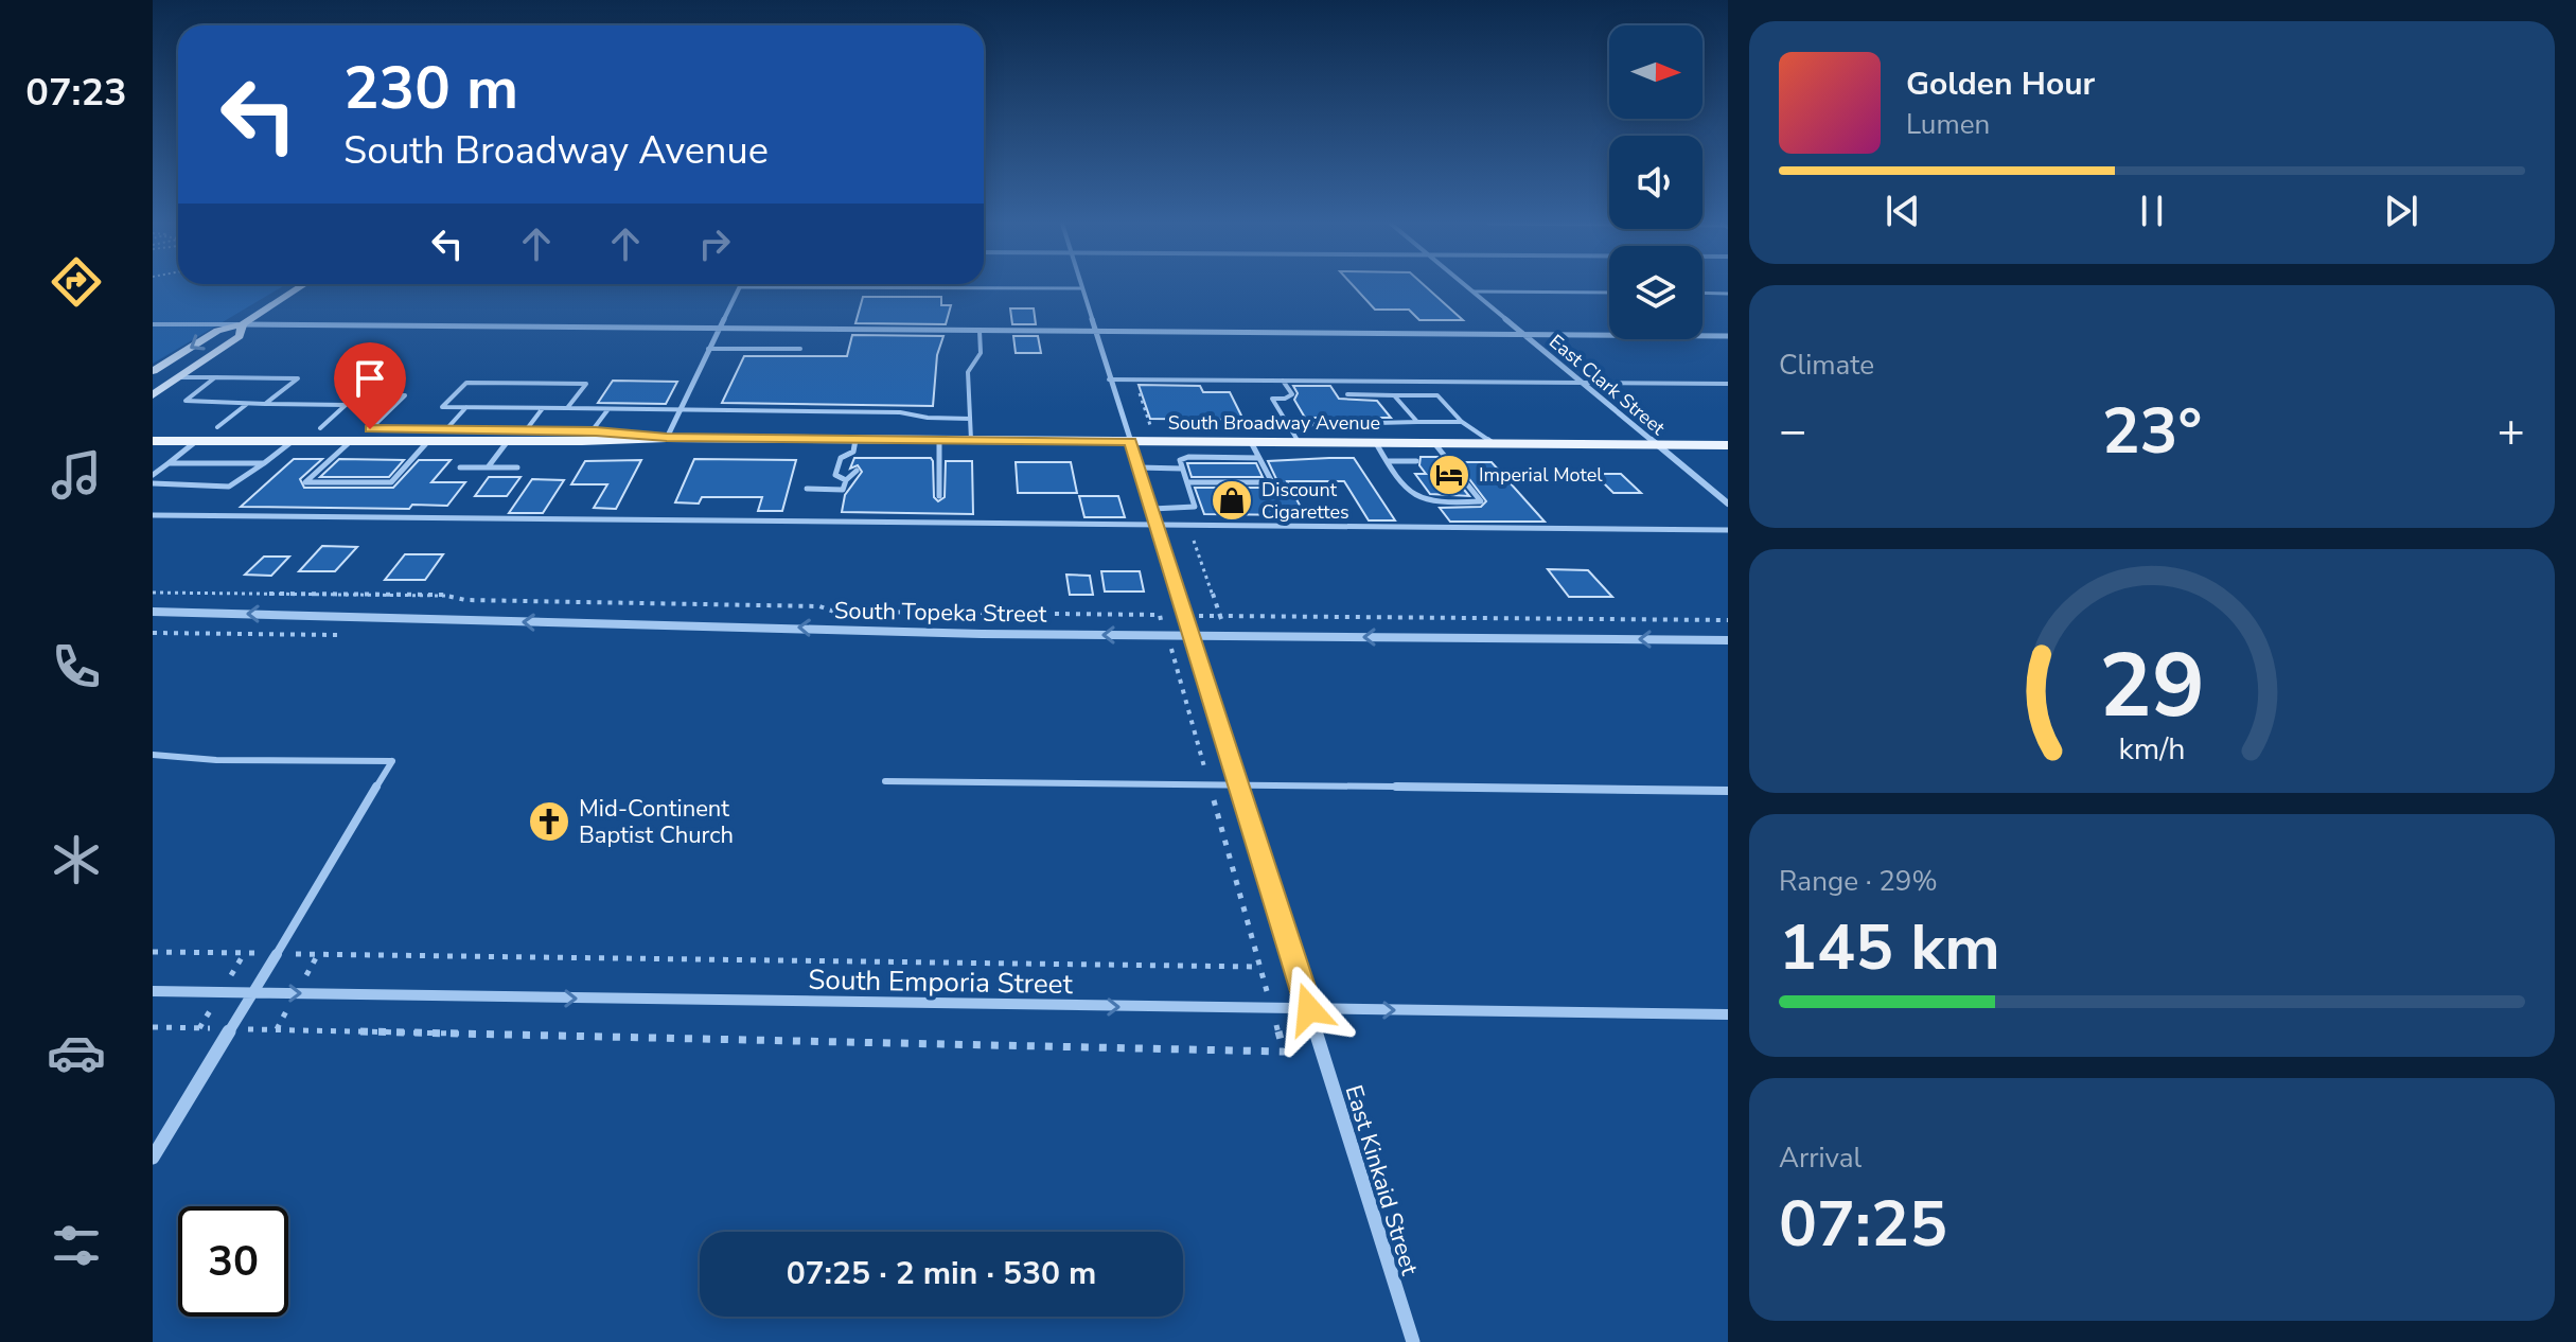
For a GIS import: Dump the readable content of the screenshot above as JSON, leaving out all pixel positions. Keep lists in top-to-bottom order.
{
  "streets": {
    "main road": ["South Broadway Avenue"],
    "street": [
      "East Clark Street",
      "South Topeka Street",
      "South Emporia Street",
      "East Kinkaid Street"
    ]
  },
  "crossings": [
    ["East Clark Street", "South Broadway Avenue"],
    ["South Broadway Avenue", "East Kinkaid Street"],
    ["South Topeka Street", "East Kinkaid Street"],
    ["South Emporia Street", "East Kinkaid Street"]
  ],
  "one_way": ["South Topeka Street", "South Emporia Street"],
  "places": {
    "hotel": ["Imperial Motel"],
    "shop": ["Discount Cigarettes"],
    "church": ["Mid-Continent Baptist Church"]
  },
  "north": "right",
  "page": {
    "tabs": "07:23",
    "turn": ["230 m", "South Broadway Avenue"],
    "song": ["Golden Hour", "Lumen"],
    "tile": [
      "Climate",
      ["Range · 29%", "145 km"],
      ["Arrival", "07:25"]
    ],
    "heat": ["−", "23°", "+"],
    "limit": "30",
    "trip": "07:25 · 2 min · 530 m",
    "gauge": ["29", "km/h"]
  }
}
